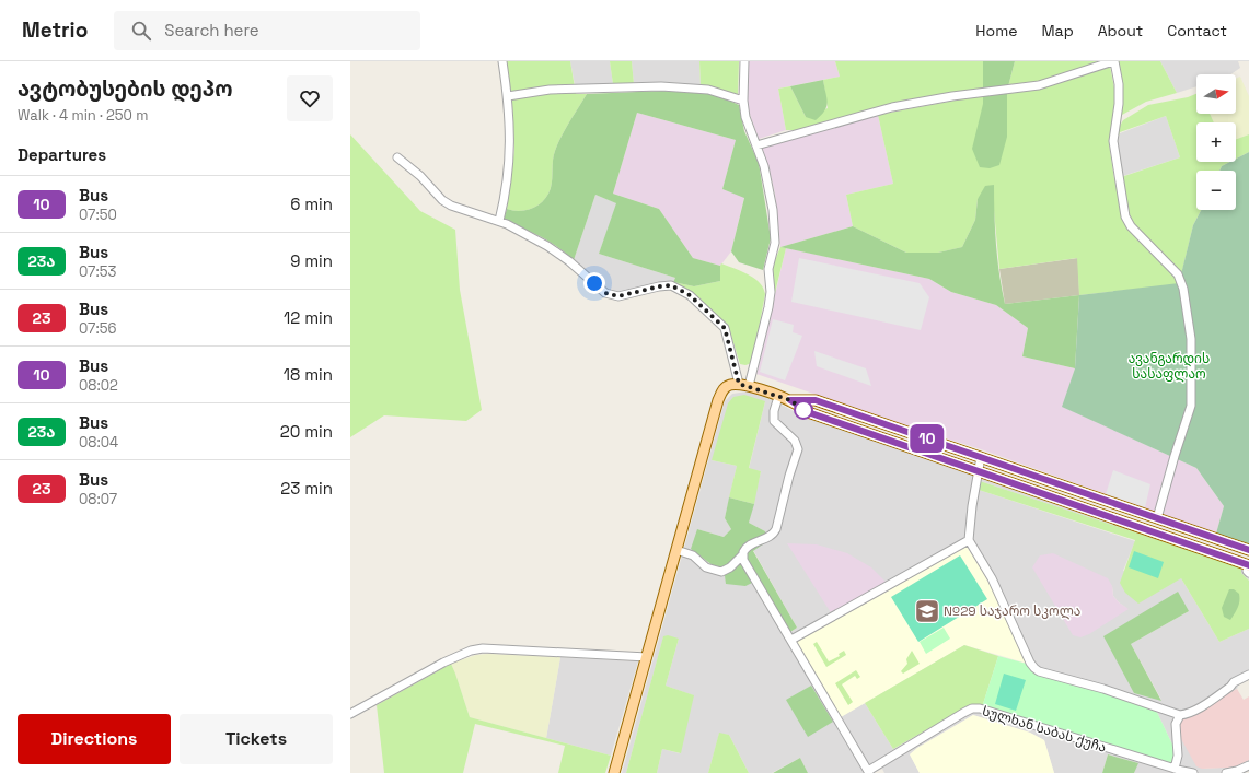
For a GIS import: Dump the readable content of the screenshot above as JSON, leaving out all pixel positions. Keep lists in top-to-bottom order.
{
  "streets": {
    "street": ["სულხან საბას ქუჩა"]
  },
  "parks": ["ავანგარდის სასაფლაო"],
  "places": {
    "school or university": ["№29 საჯარო სკოლა"]
  },
  "lines": ["bus line 10"],
  "north": "right",
  "page": {
    "header": "Metrio",
    "search": "Search here",
    "nav": [
      "Home",
      "Map",
      "About",
      "Contact"
    ],
    "heading": [
      ["ავტობუსების დეპო", "Walk · 4 min · 250 m"],
      "Departures"
    ],
    "on_map": "10",
    "map_buttons": ["+", "−"],
    "list": [
      {
        "mark": "10",
        "name": "Bus",
        "note": "07:50",
        "value": "6 min"
      },
      {
        "mark": "23ა",
        "name": "Bus",
        "note": "07:53",
        "value": "9 min"
      },
      {
        "mark": "23",
        "name": "Bus",
        "note": "07:56",
        "value": "12 min"
      },
      {
        "mark": "10",
        "name": "Bus",
        "note": "08:02",
        "value": "18 min"
      },
      {
        "mark": "23ა",
        "name": "Bus",
        "note": "08:04",
        "value": "20 min"
      },
      {
        "mark": "23",
        "name": "Bus",
        "note": "08:07",
        "value": "23 min"
      }
    ],
    "buttons": ["Directions", "Tickets"]
  }
}
